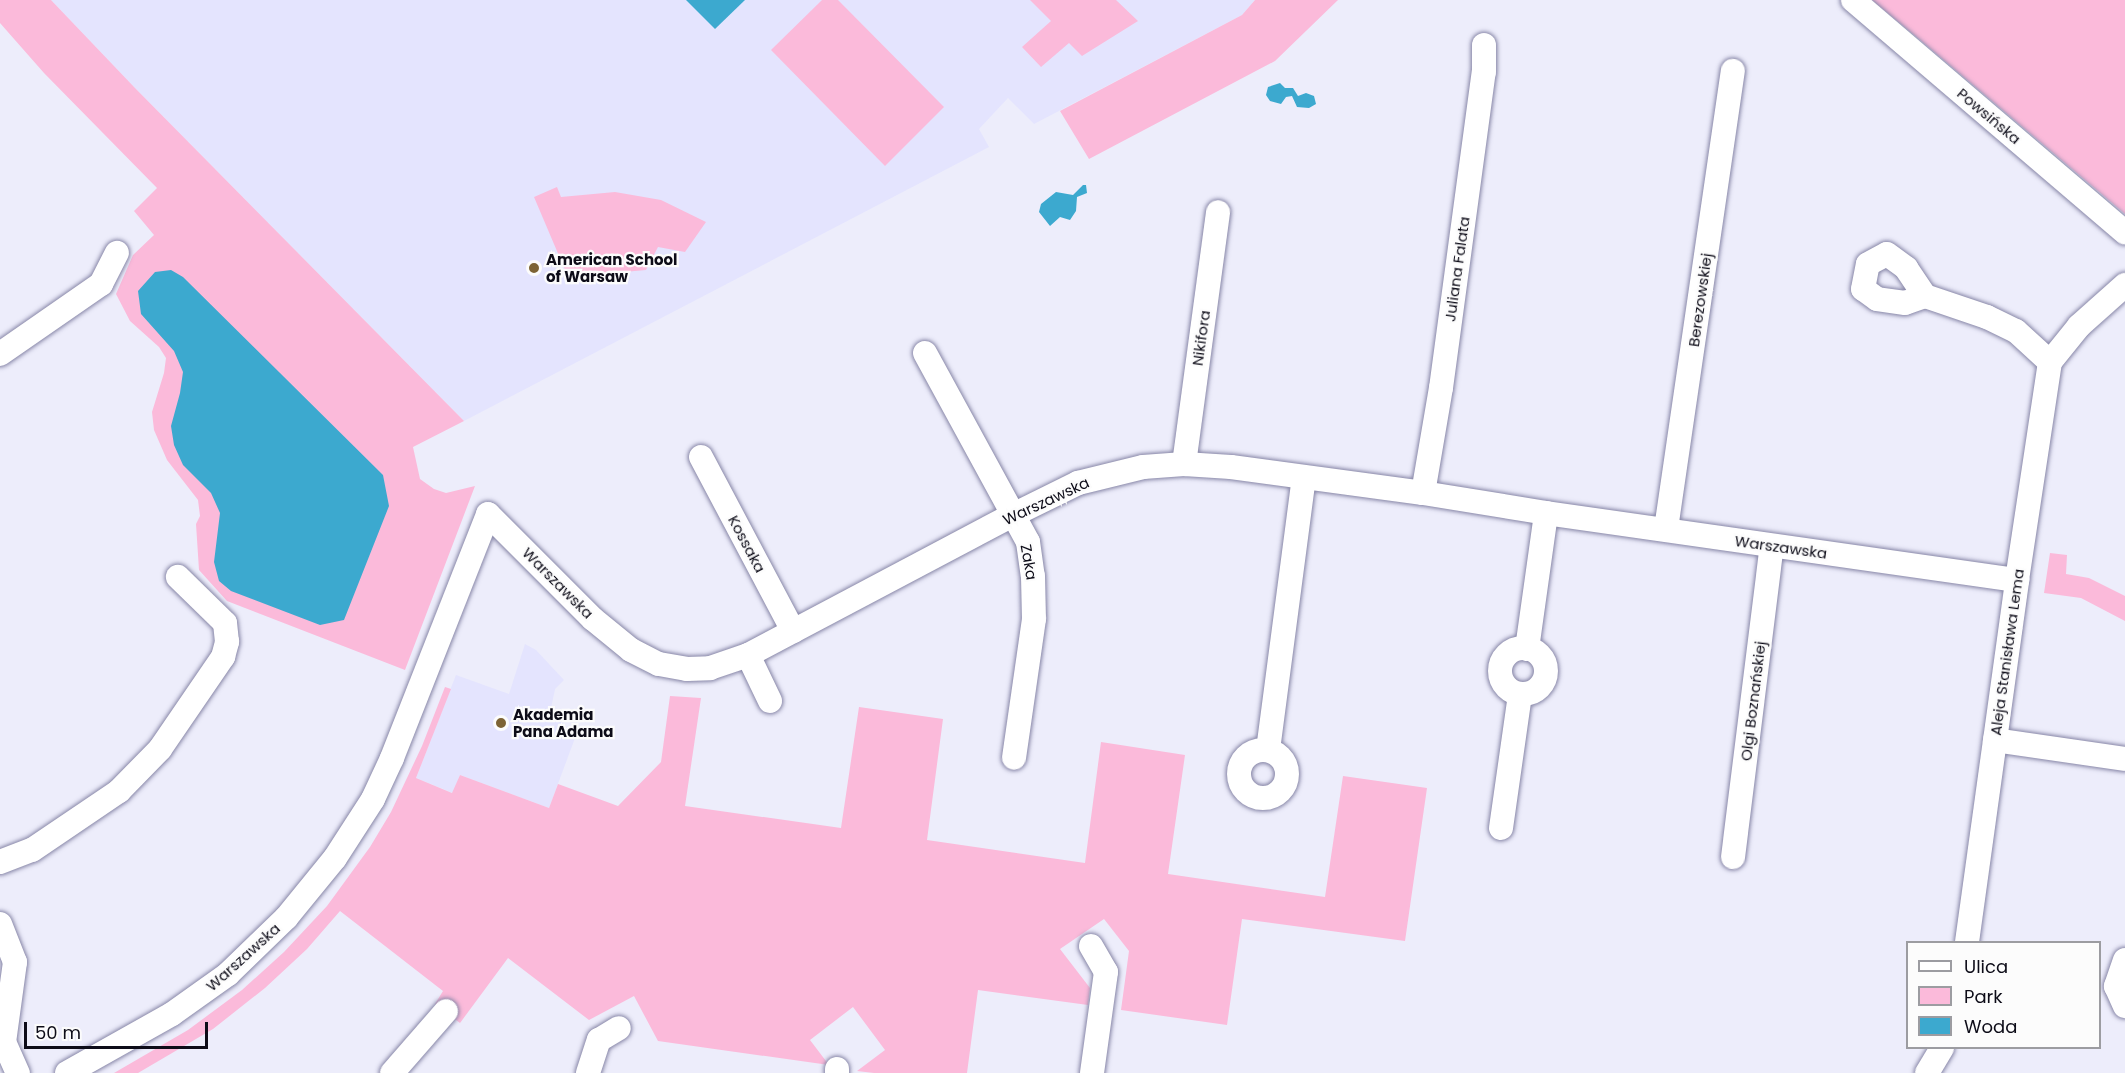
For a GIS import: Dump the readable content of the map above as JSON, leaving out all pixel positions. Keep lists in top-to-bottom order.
{
  "streets": {
    "street": [
      "Powsińska",
      "Juliana Falata",
      "Berezowskiej",
      "Nikifora",
      "Warszawska",
      "Kossaka",
      "Zaka",
      "Aleja Stanisława Lema",
      "Olgi Boznańskiej"
    ]
  },
  "crossings": [
    ["Juliana Falata", "Warszawska"],
    ["Berezowskiej", "Warszawska"],
    ["Nikifora", "Warszawska"],
    ["Warszawska", "Kossaka"],
    ["Warszawska", "Zaka"],
    ["Warszawska", "Aleja Stanisława Lema"],
    ["Warszawska", "Olgi Boznańskiej"]
  ],
  "places": ["American School of Warsaw", "Akademia Pana Adama"],
  "legend": ["Ulica", "Park", "Woda"],
  "scale_bar": "50 m"
}
